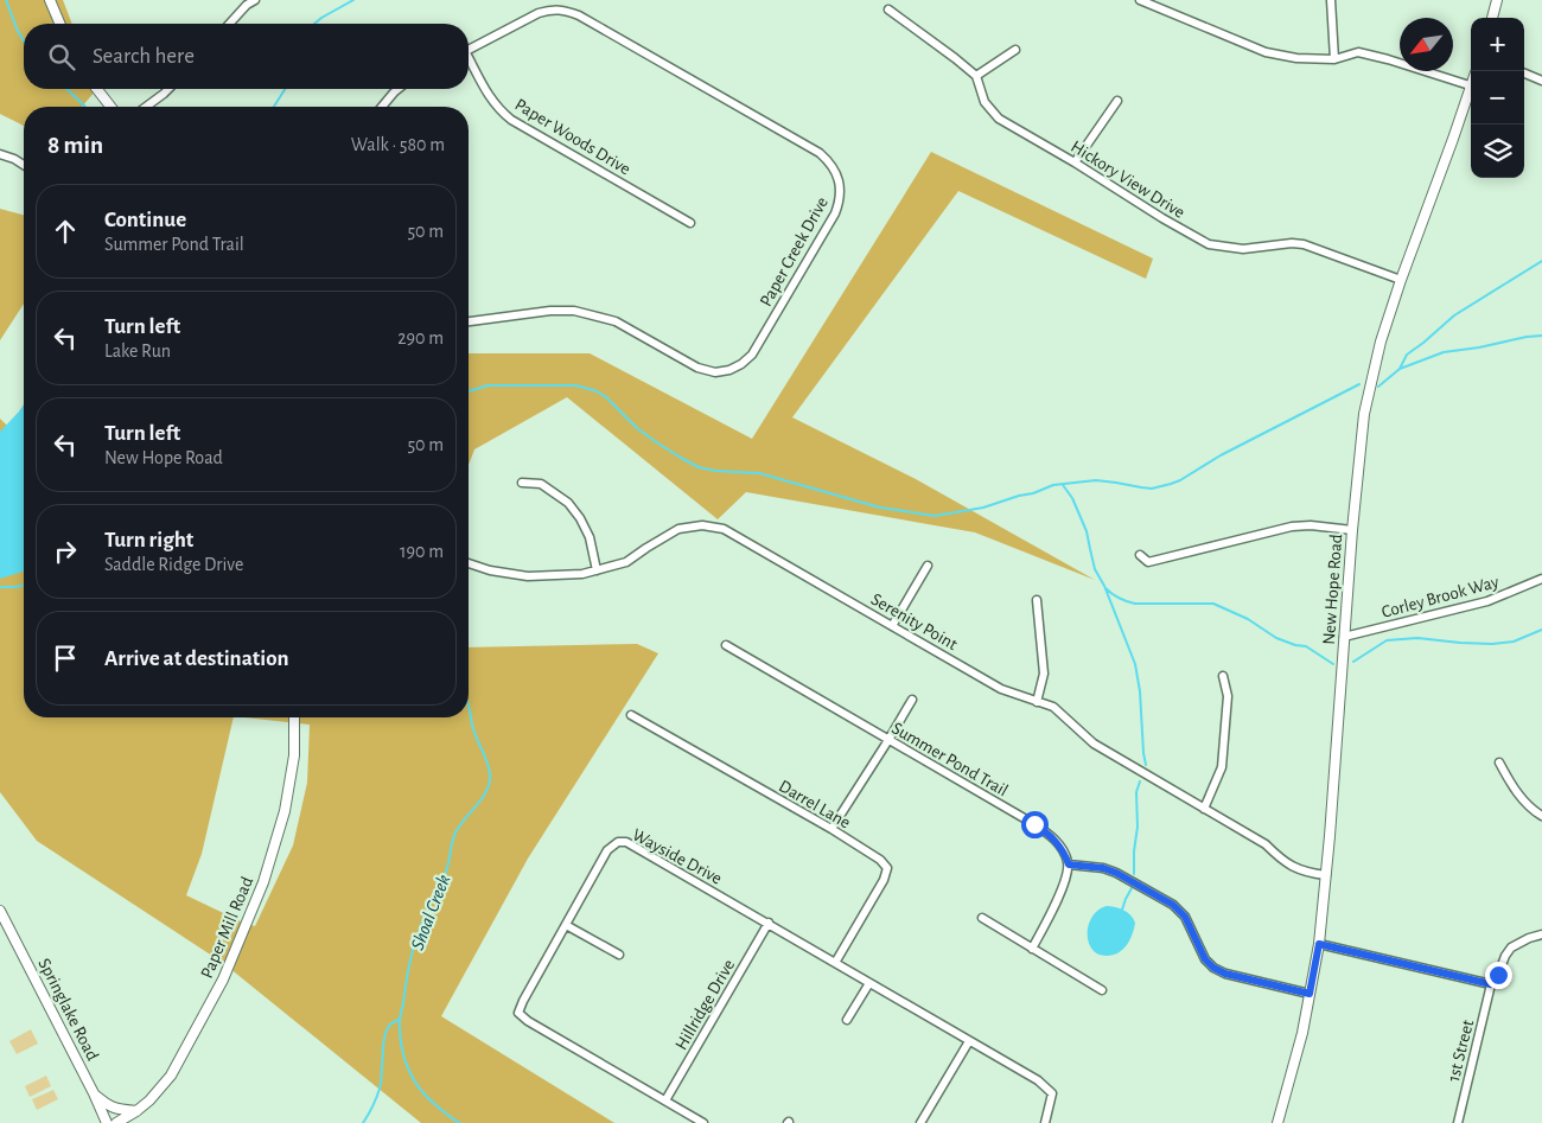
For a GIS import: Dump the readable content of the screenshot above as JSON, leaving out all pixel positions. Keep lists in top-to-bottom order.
{
  "streets": {
    "street": [
      "Paper Woods Drive",
      "Hickory View Drive",
      "Paper Creek Drive",
      "New Hope Road",
      "Corley Brook Way",
      "Serenity Point",
      "Summer Pond Trail",
      "Darrel Lane",
      "Wayside Drive",
      "Paper Mill Road",
      "Hillridge Drive",
      "Springlake Road",
      "1st Street"
    ]
  },
  "crossings": [
    ["Hickory View Drive", "New Hope Road"],
    ["New Hope Road", "Corley Brook Way"],
    ["New Hope Road", "Serenity Point"],
    ["Darrel Lane", "Wayside Drive"],
    ["Wayside Drive", "Hillridge Drive"]
  ],
  "water": ["Shoal Creek"],
  "north": "bottom left",
  "page": {
    "map_buttons": ["+", "−"],
    "search": "Search here",
    "heading": ["8 min", "Walk · 580 m"],
    "list": [
      ["Continue", "Summer Pond Trail", "50 m"],
      ["Turn left", "Lake Run", "290 m"],
      ["Turn left", "New Hope Road", "50 m"],
      ["Turn right", "Saddle Ridge Drive", "190 m"],
      "Arrive at destination"
    ]
  }
}
